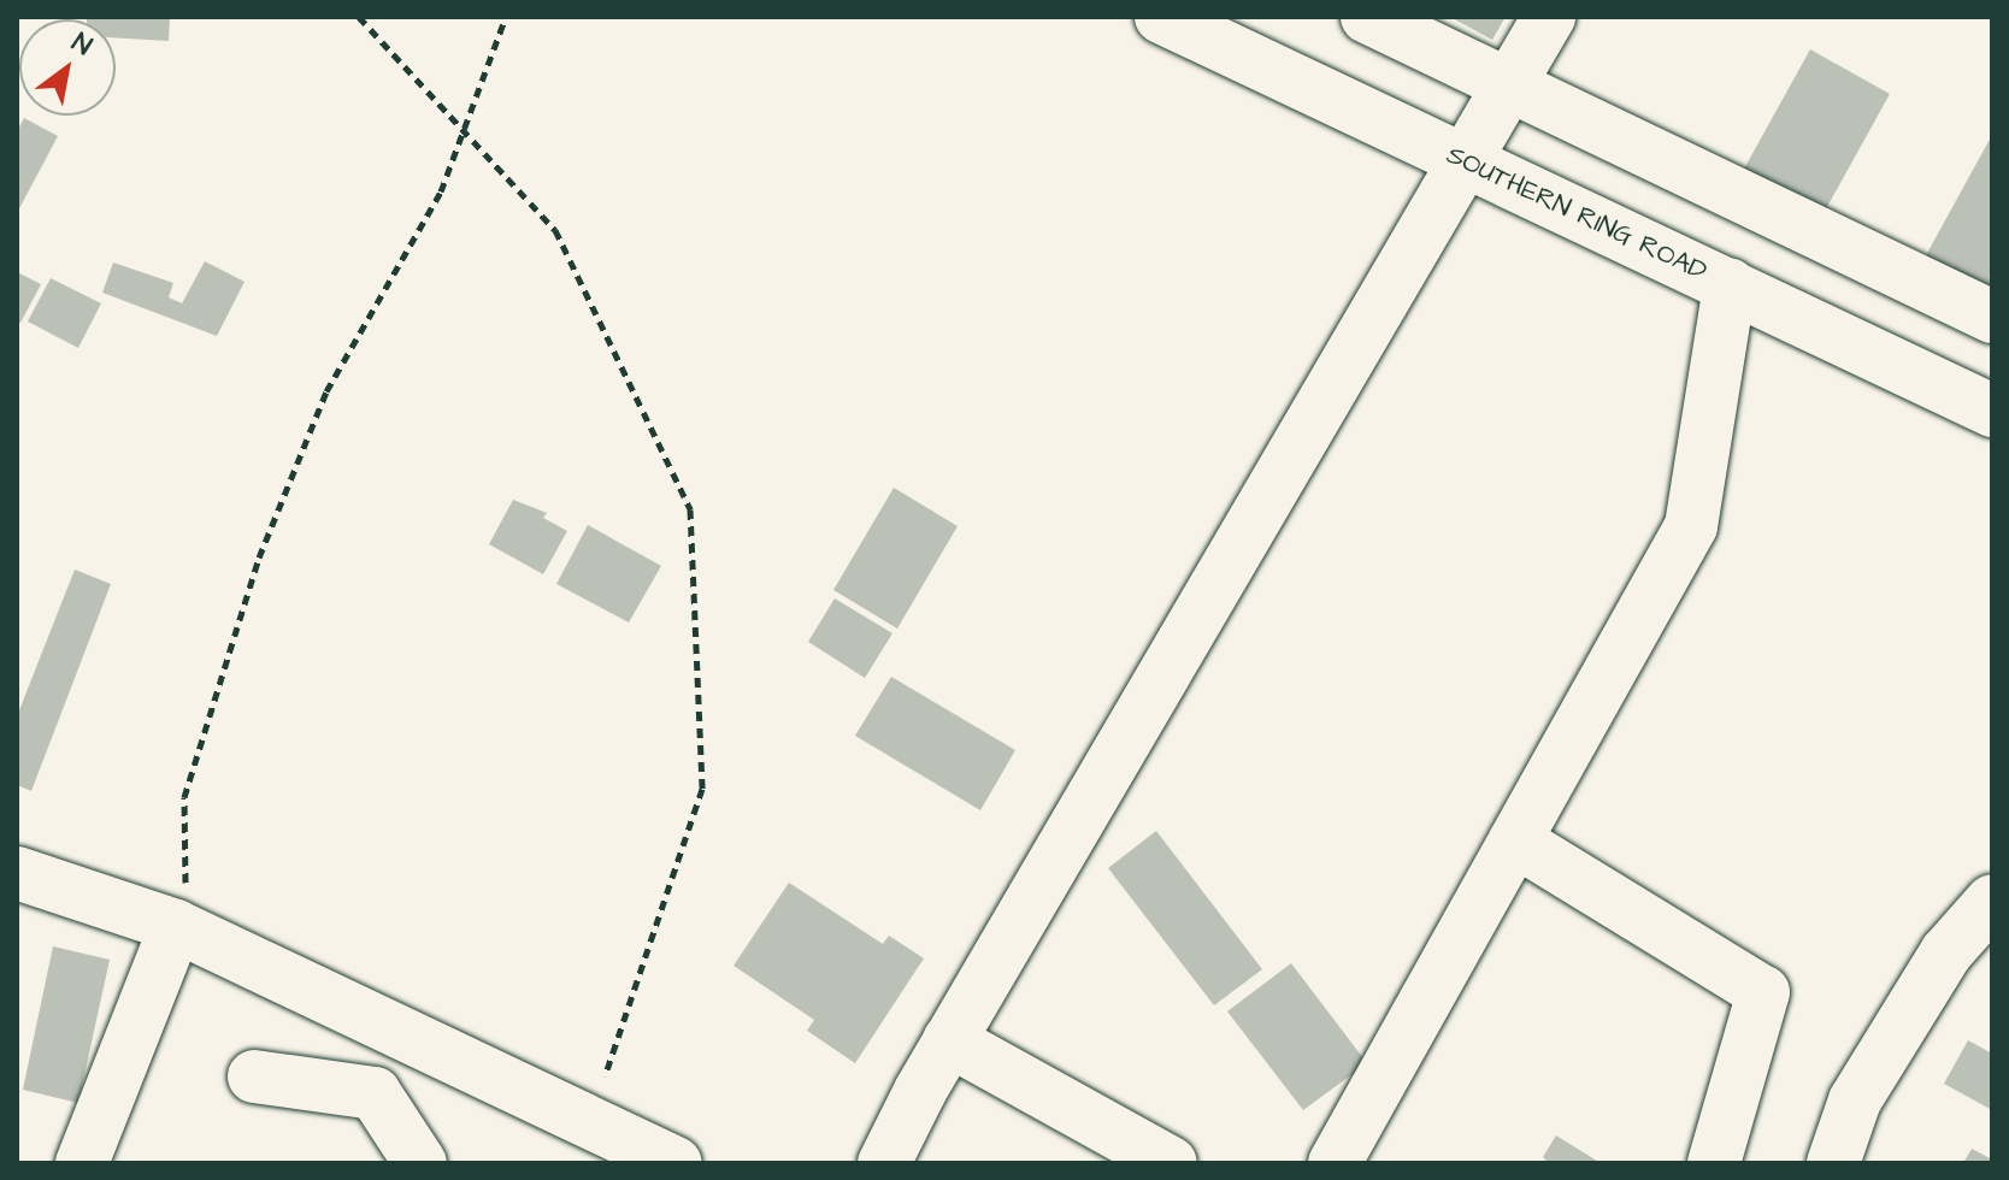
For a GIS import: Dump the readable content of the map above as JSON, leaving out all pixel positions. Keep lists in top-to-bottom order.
{
  "streets": {
    "street": ["SOUTHERN RING ROAD"]
  },
  "north": "top right"
}
